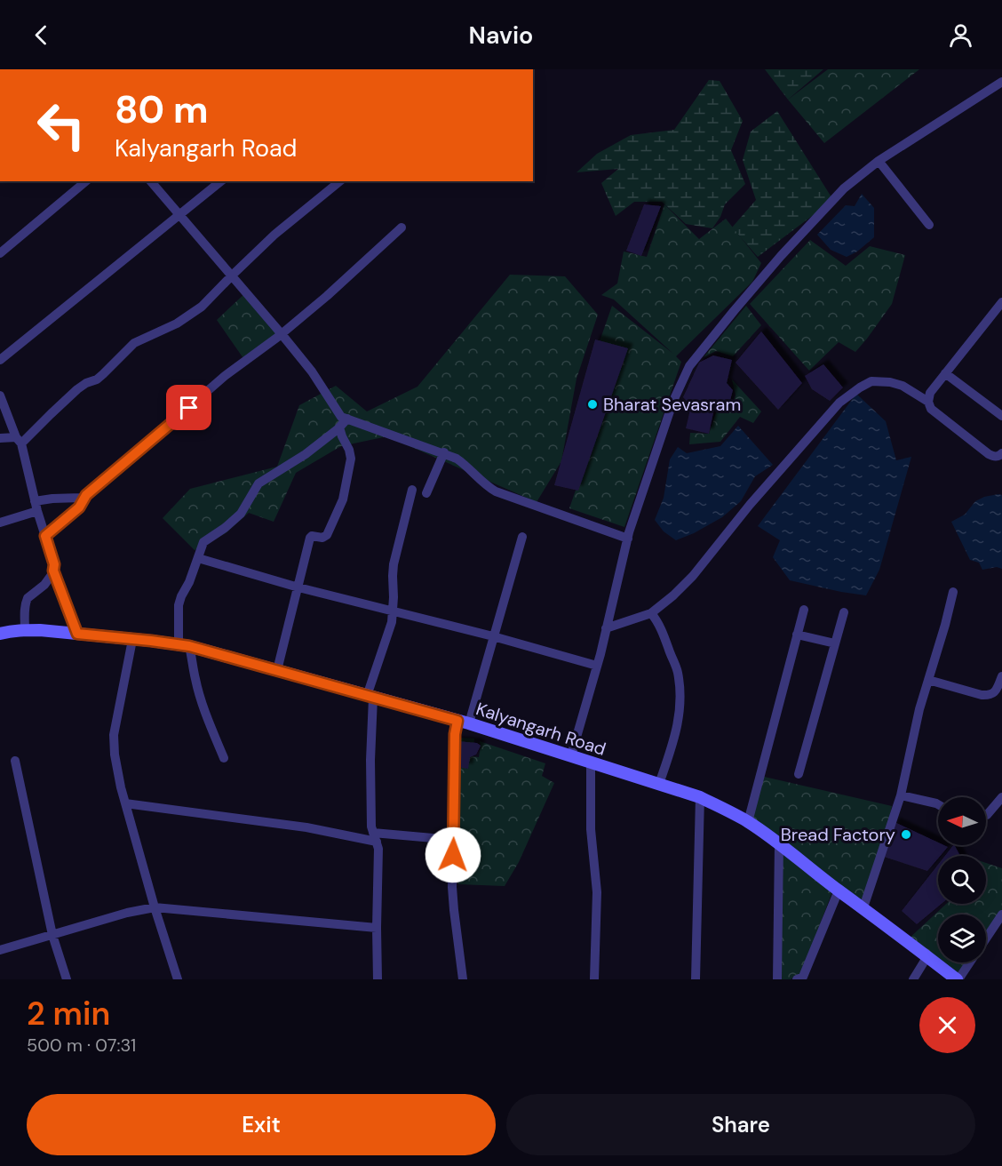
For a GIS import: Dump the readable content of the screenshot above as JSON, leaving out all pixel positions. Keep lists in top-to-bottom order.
{
  "streets": {
    "main road": ["Kalyangarh Road"]
  },
  "places": ["Bharat Sevasram", "Bread Factory"],
  "north": "left",
  "page": {
    "header": "Navio",
    "turn": ["80 m", "Kalyangarh Road"],
    "heading": ["2 min", "500 m · 07:31"],
    "buttons": ["Exit", "Share"]
  }
}
